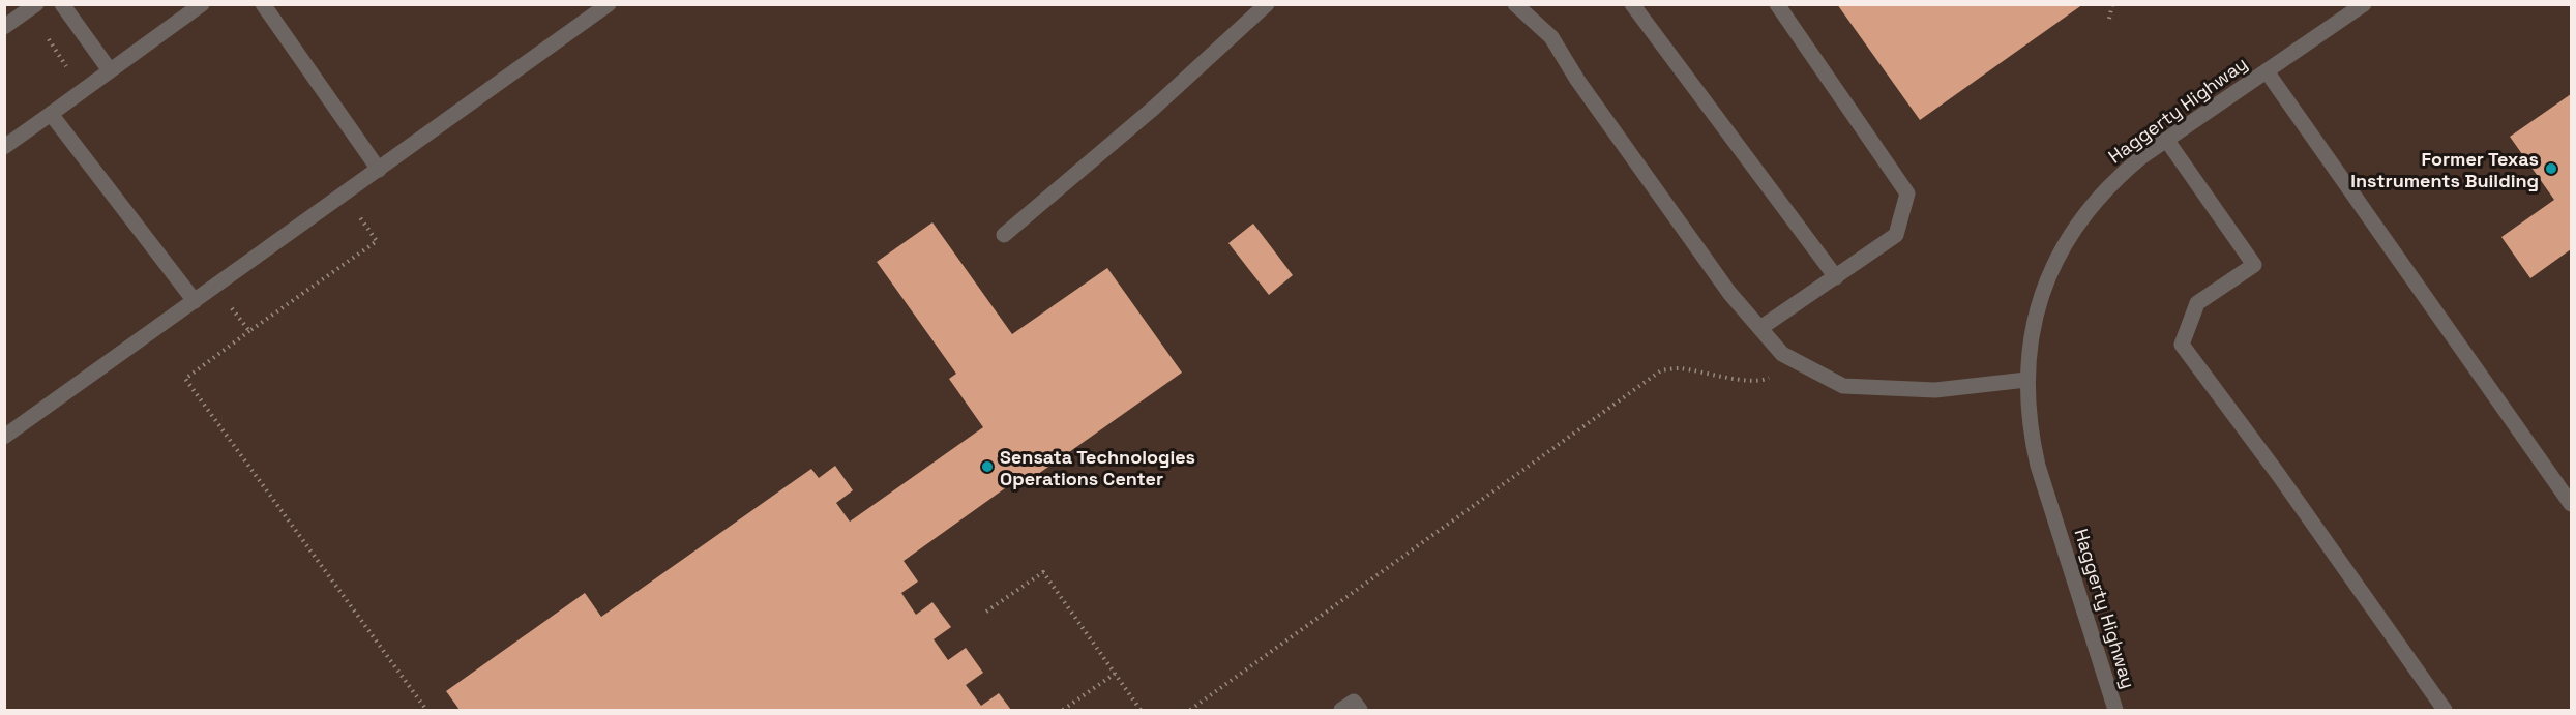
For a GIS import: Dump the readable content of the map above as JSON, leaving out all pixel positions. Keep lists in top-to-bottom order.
{
  "streets": {
    "street": ["Haggerty Highway"]
  },
  "places": ["Former Texas Instruments Building", "Sensata Technologies Operations Center"]
}
